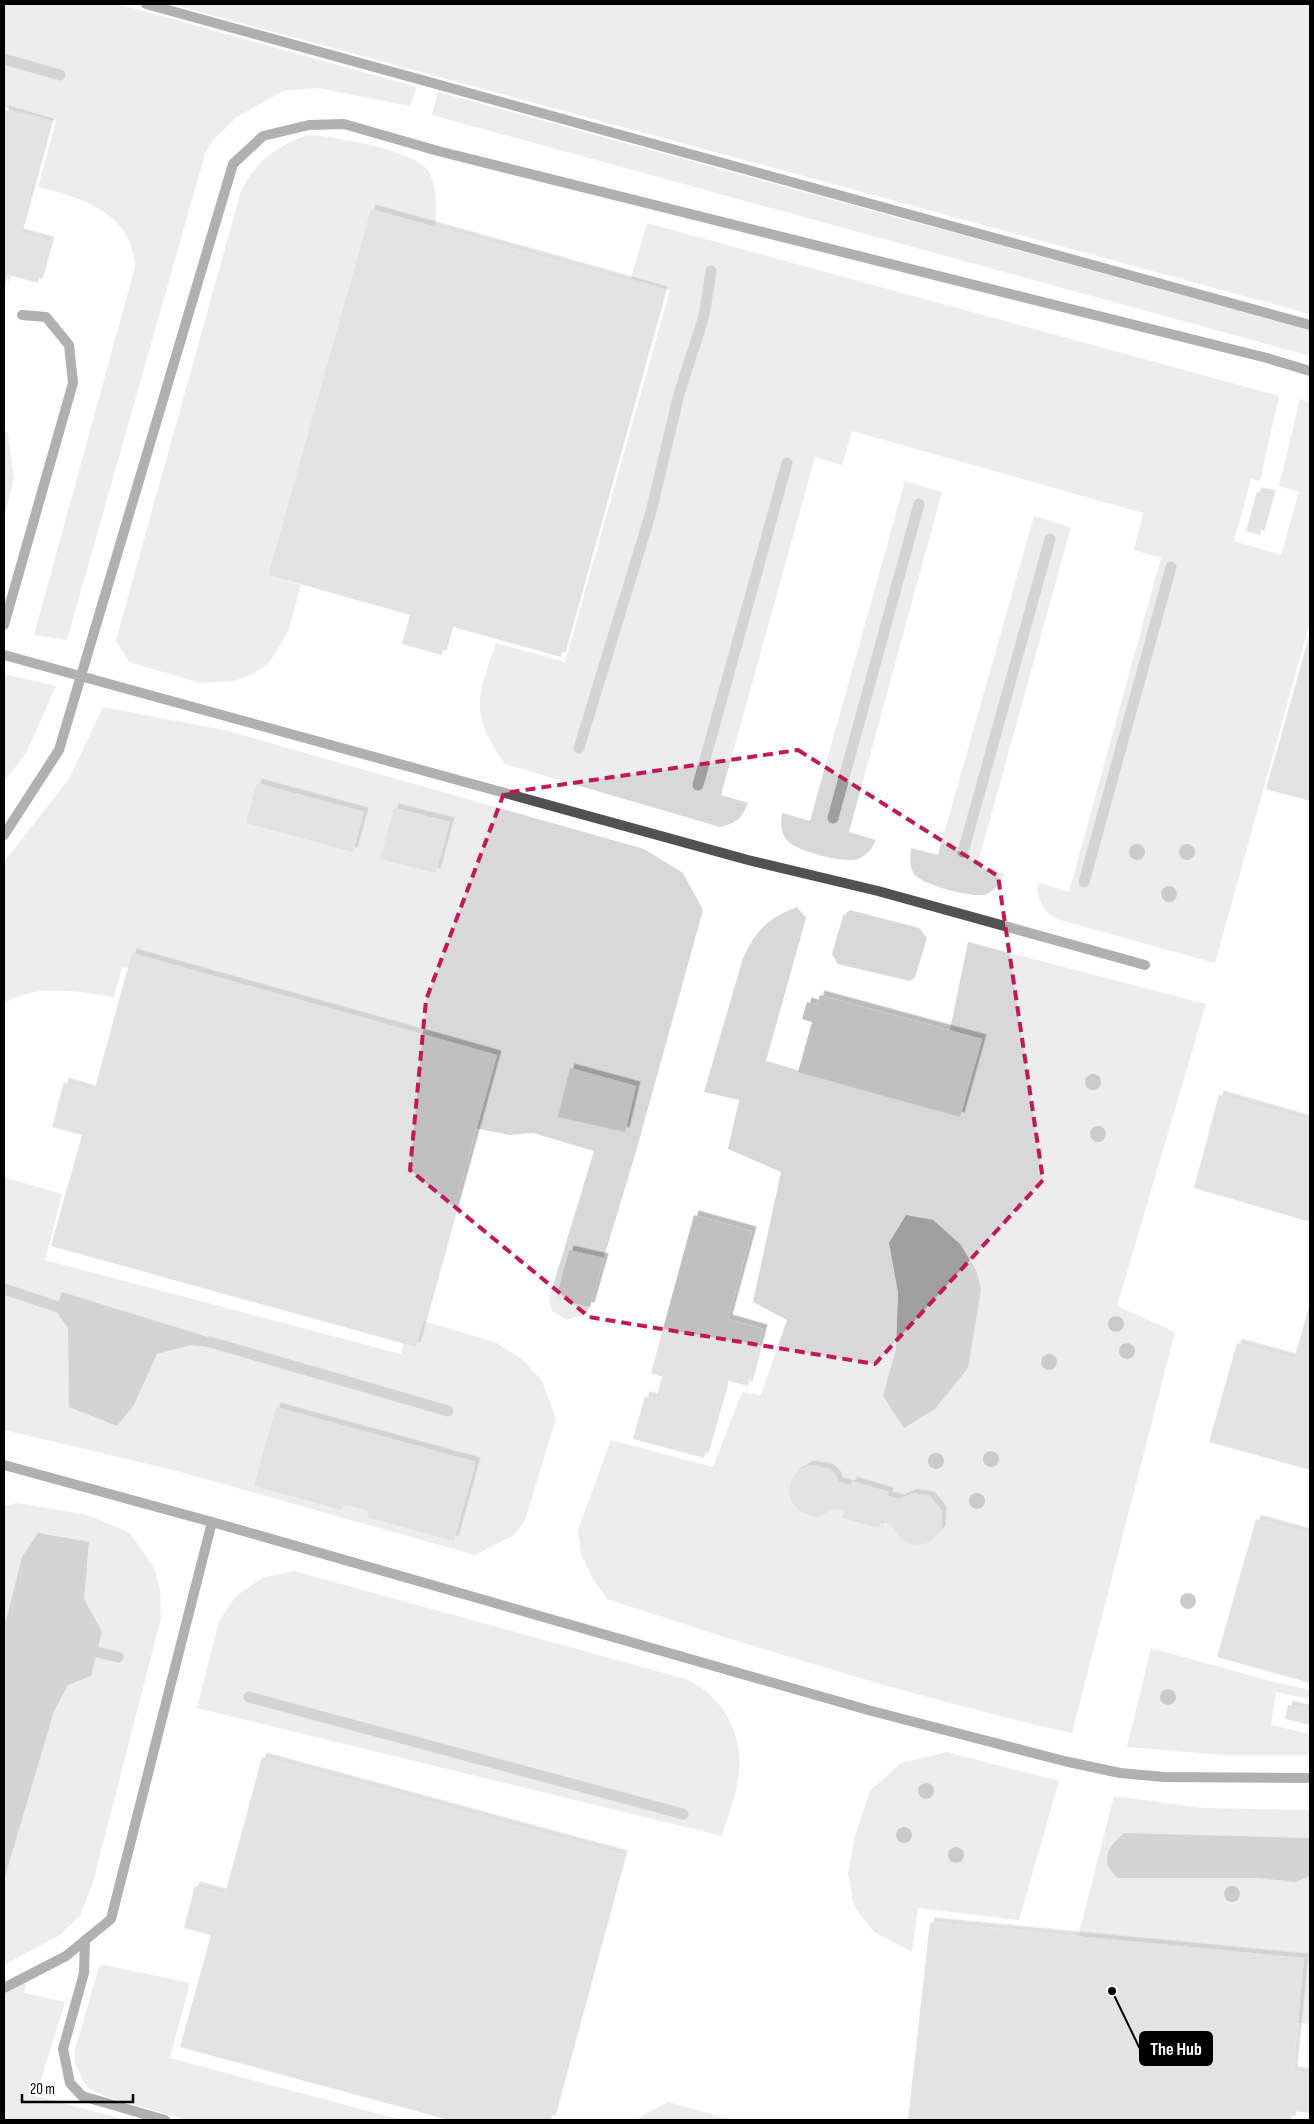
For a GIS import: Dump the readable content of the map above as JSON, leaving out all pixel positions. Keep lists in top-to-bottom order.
{
  "places": ["The Hub"],
  "scale_bar": "20 m"
}
